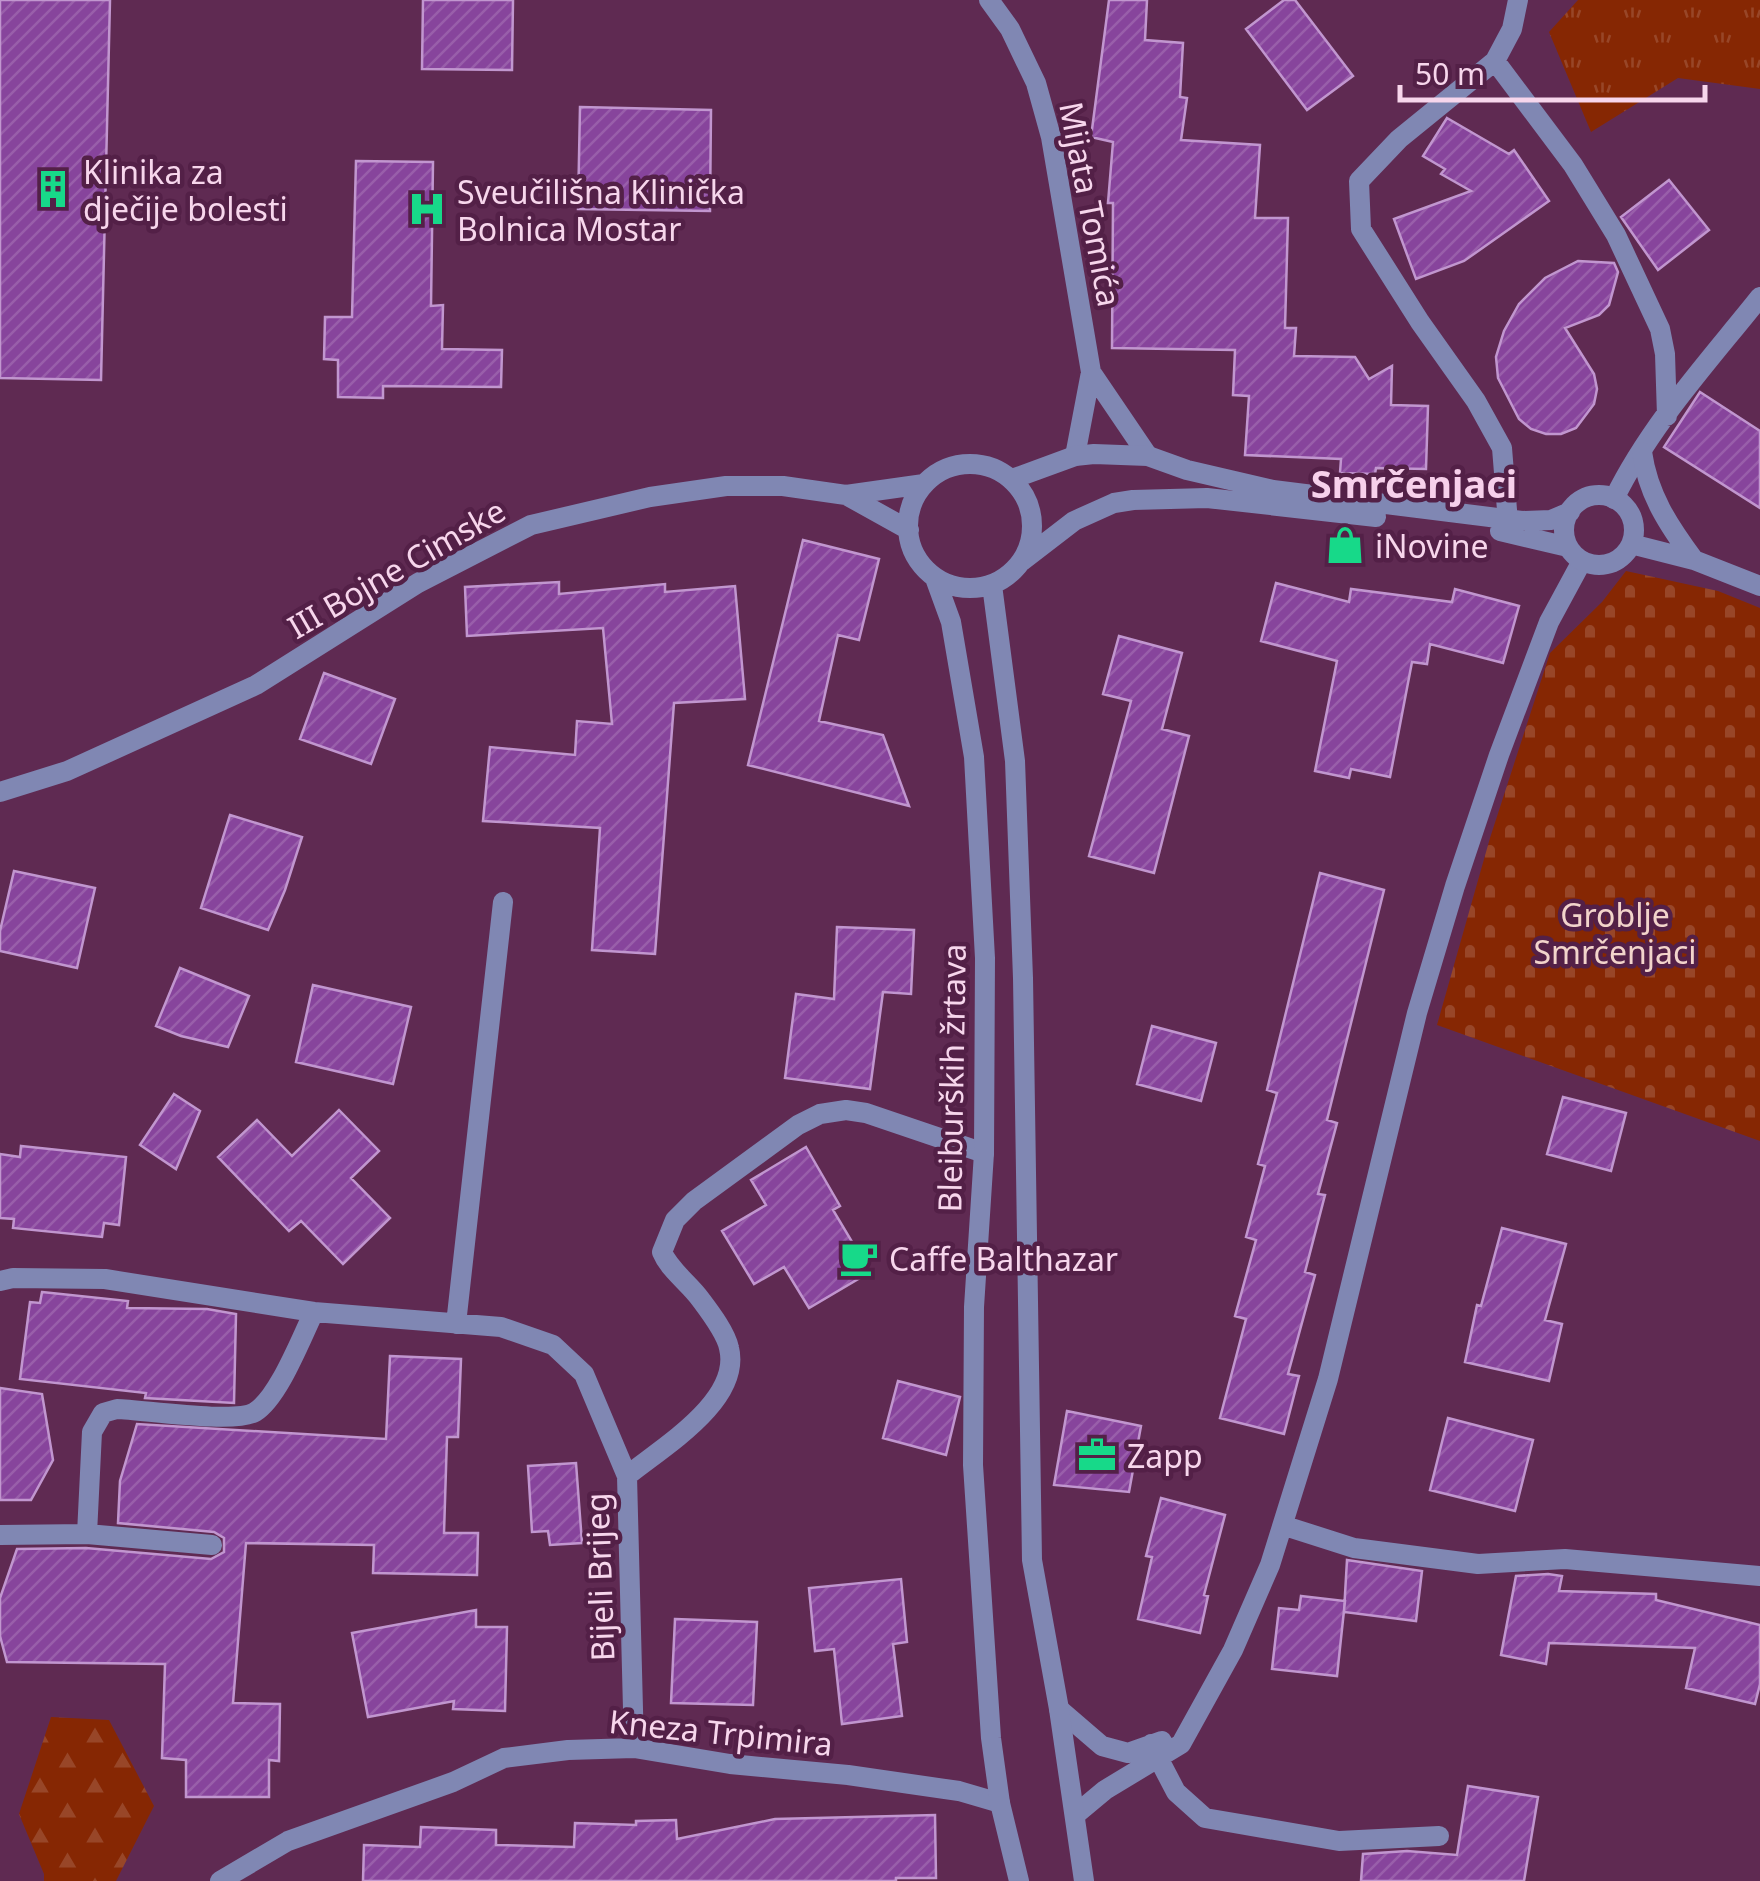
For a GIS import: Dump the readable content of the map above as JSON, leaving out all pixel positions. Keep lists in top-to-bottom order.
{
  "streets": {
    "street": [
      "Mijata Tomića",
      "III Bojne Cimske",
      "Bleiburških žrtava",
      "Bijeli Brijeg",
      "Kneza Trpimira"
    ]
  },
  "crossings": [
    ["III Bojne Cimske", "Bleiburških žrtava"],
    ["Bleiburških žrtava", "Kneza Trpimira"],
    ["Bijeli Brijeg", "Kneza Trpimira"]
  ],
  "districts": ["Smrčenjaci"],
  "parks": ["Groblje Smrčenjaci"],
  "places": {
    "building": ["Klinika za dječije bolesti"],
    "hospital": ["Sveučilišna Klinička Bolnica Mostar"],
    "shop": ["iNovine"],
    "cafe": ["Caffe Balthazar"],
    "office": ["Zapp"]
  },
  "scale_bar": "50 m"
}
